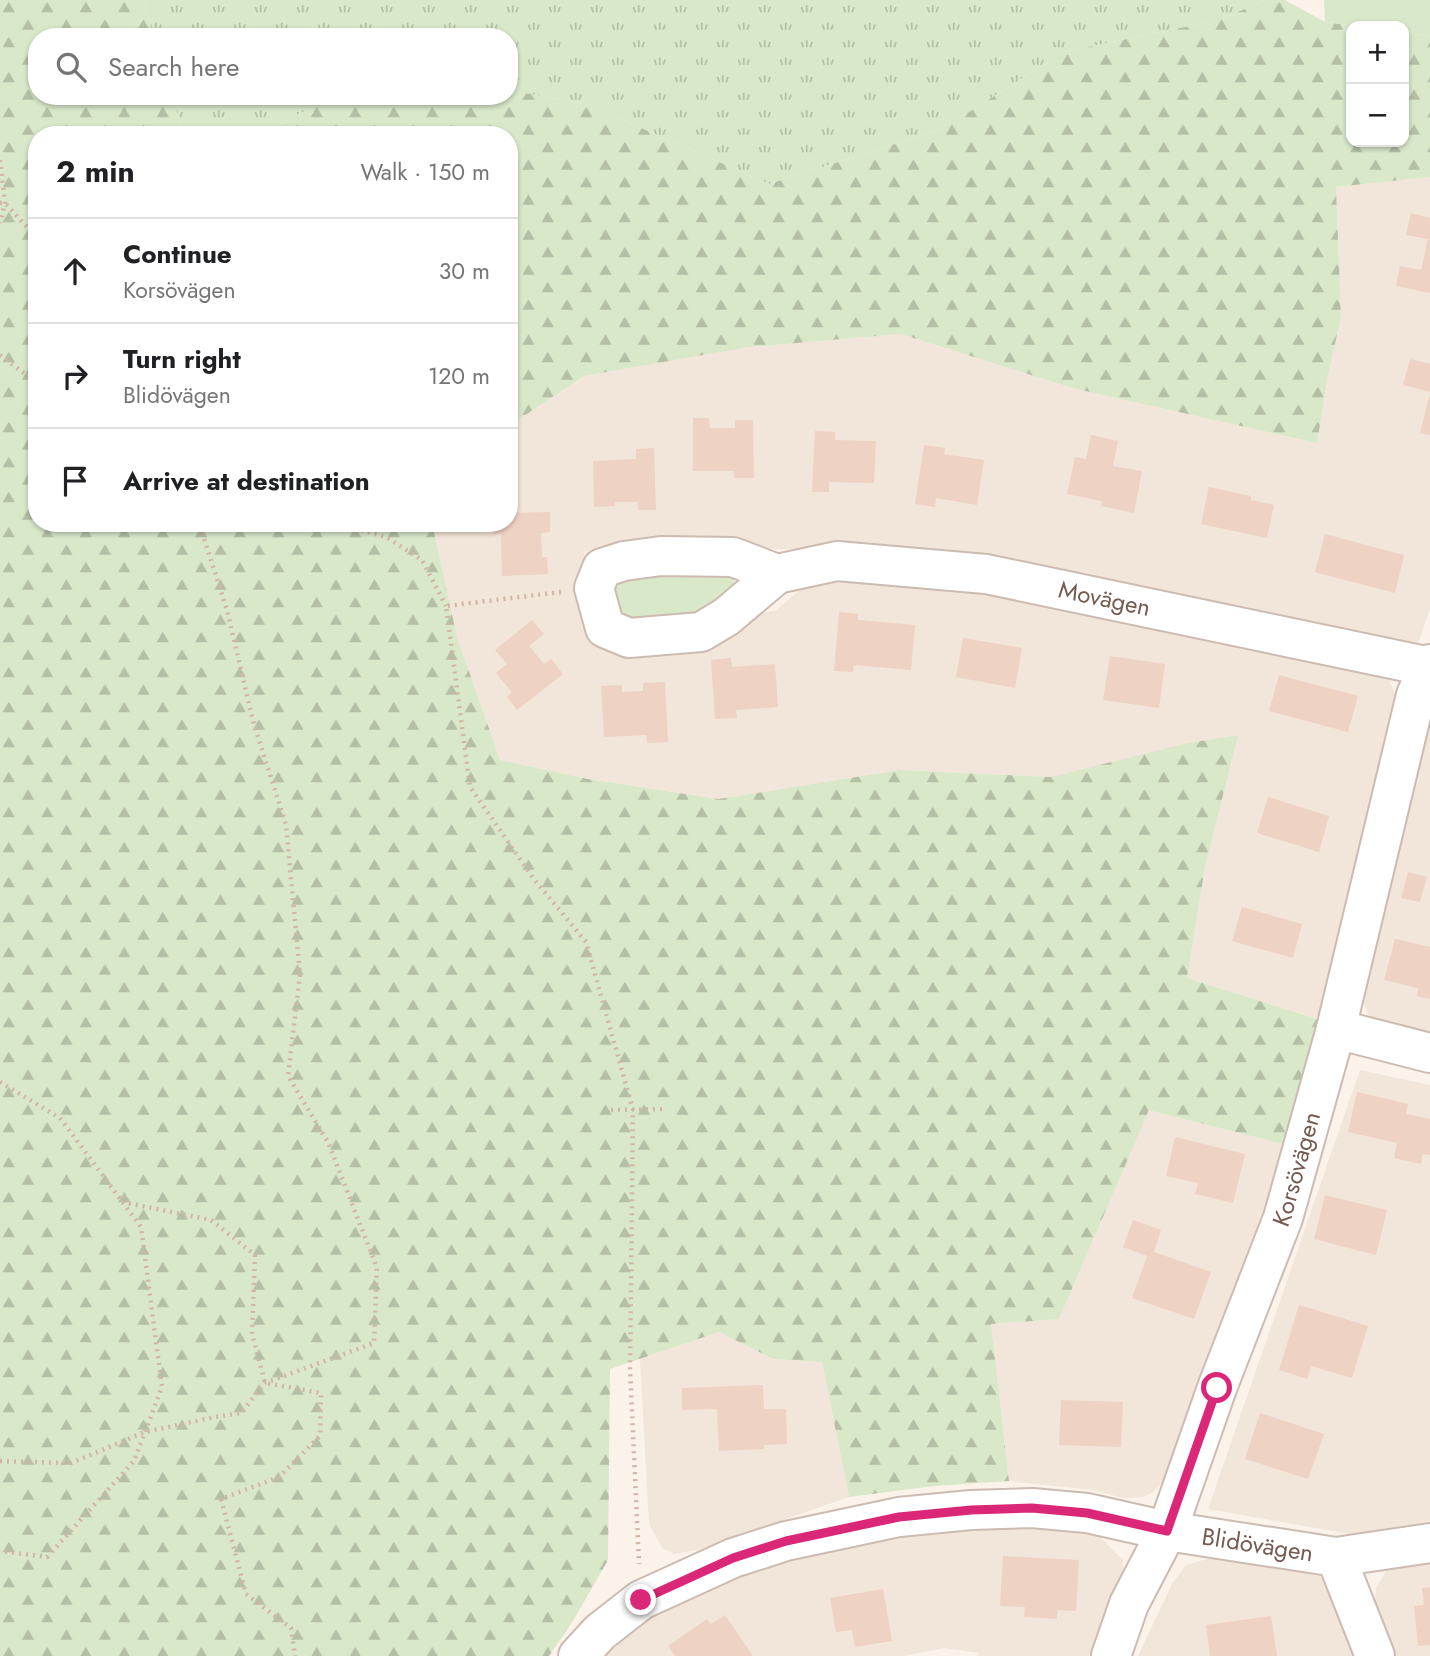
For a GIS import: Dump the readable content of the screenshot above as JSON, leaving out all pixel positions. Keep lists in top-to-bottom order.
{
  "streets": {
    "street": ["Movägen", "Korsövägen", "Blidövägen"]
  },
  "crossings": [
    ["Movägen", "Korsövägen"],
    ["Korsövägen", "Blidövägen"]
  ],
  "page": {
    "map_buttons": ["+", "−"],
    "search": "Search here",
    "heading": ["2 min", "Walk · 150 m"],
    "list": [
      ["Continue", "Korsövägen", "30 m"],
      ["Turn right", "Blidövägen", "120 m"],
      "Arrive at destination"
    ]
  }
}
